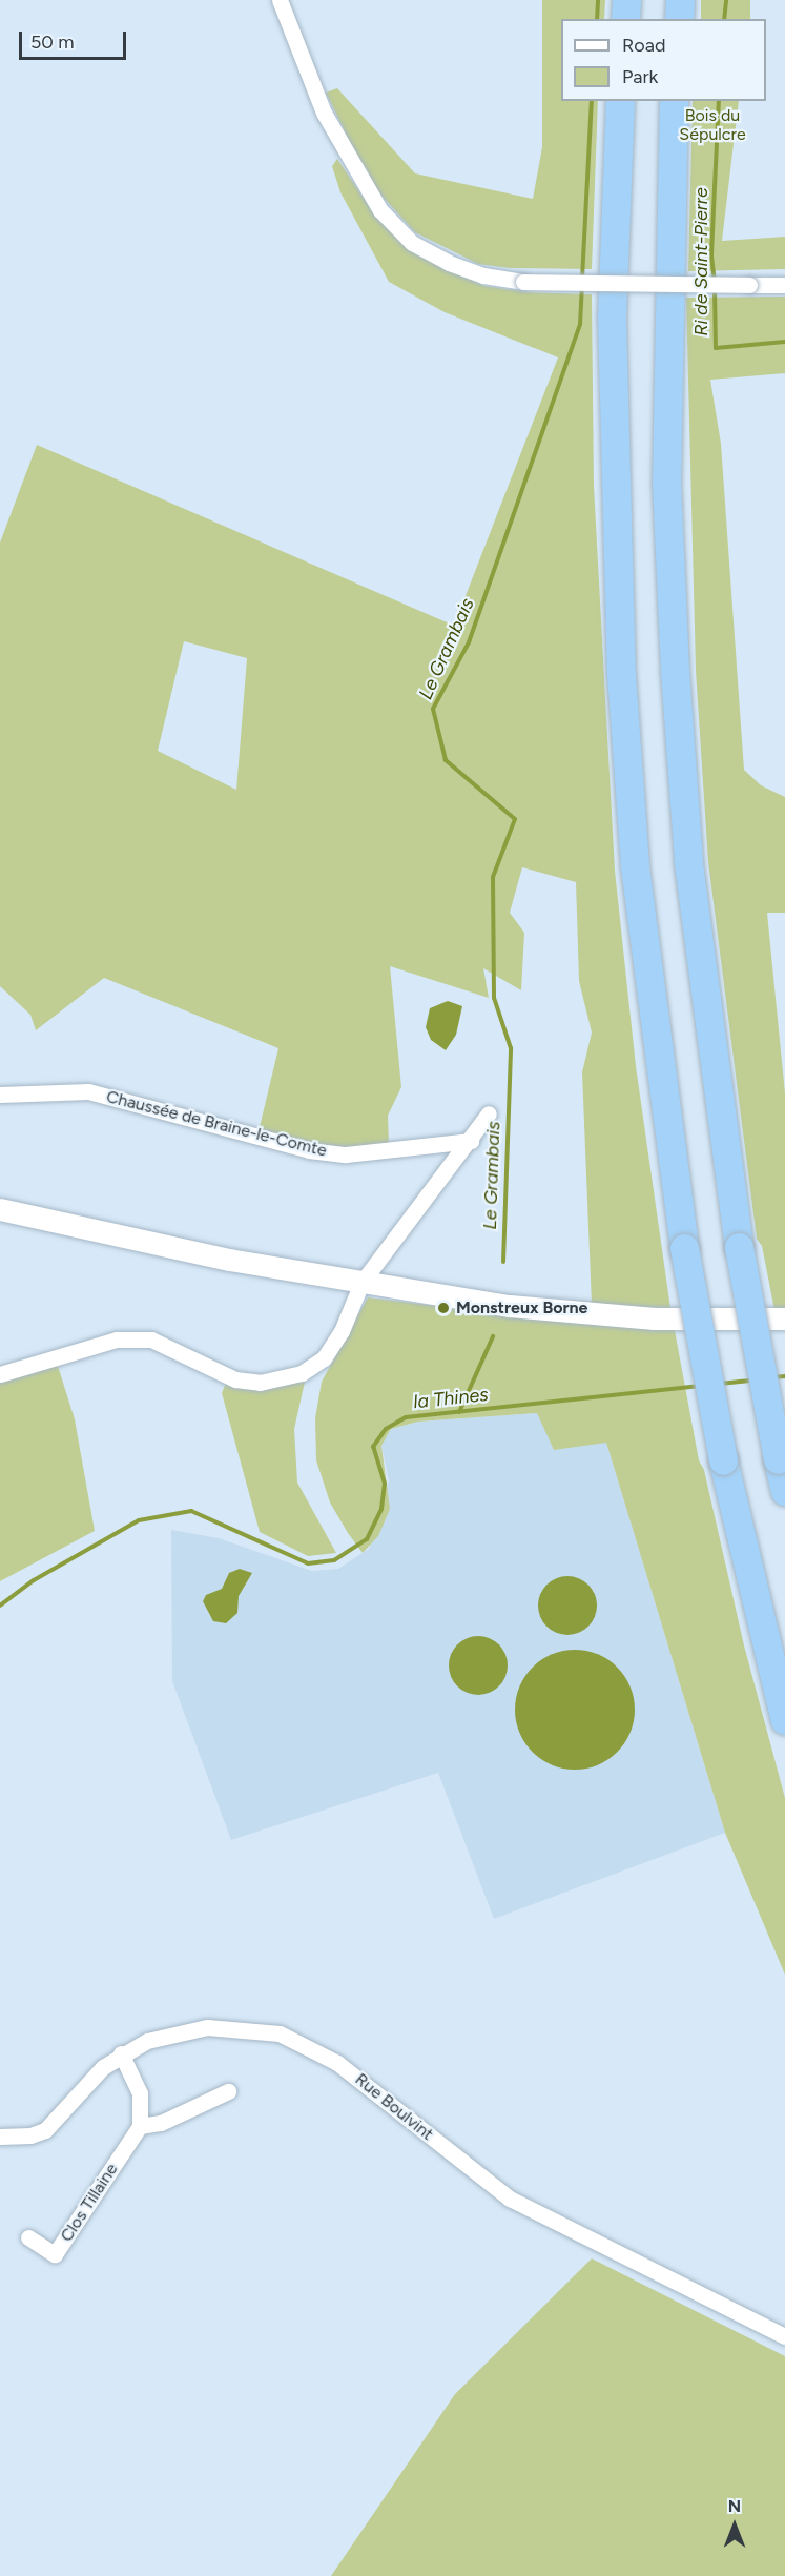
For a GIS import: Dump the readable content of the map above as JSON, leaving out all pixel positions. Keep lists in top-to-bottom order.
{
  "streets": {
    "street": ["Chaussée de Braine-le-Comte", "Rue Boulvint", "Clos Tillaine"]
  },
  "water": ["Ri de Saint-Pierre", "Le Grambais", "la Thines"],
  "parks": ["Bois du Sépulcre"],
  "places": ["Monstreux Borne"],
  "legend": ["Road", "Park"],
  "scale_bar": "50 m",
  "north": "top"
}
